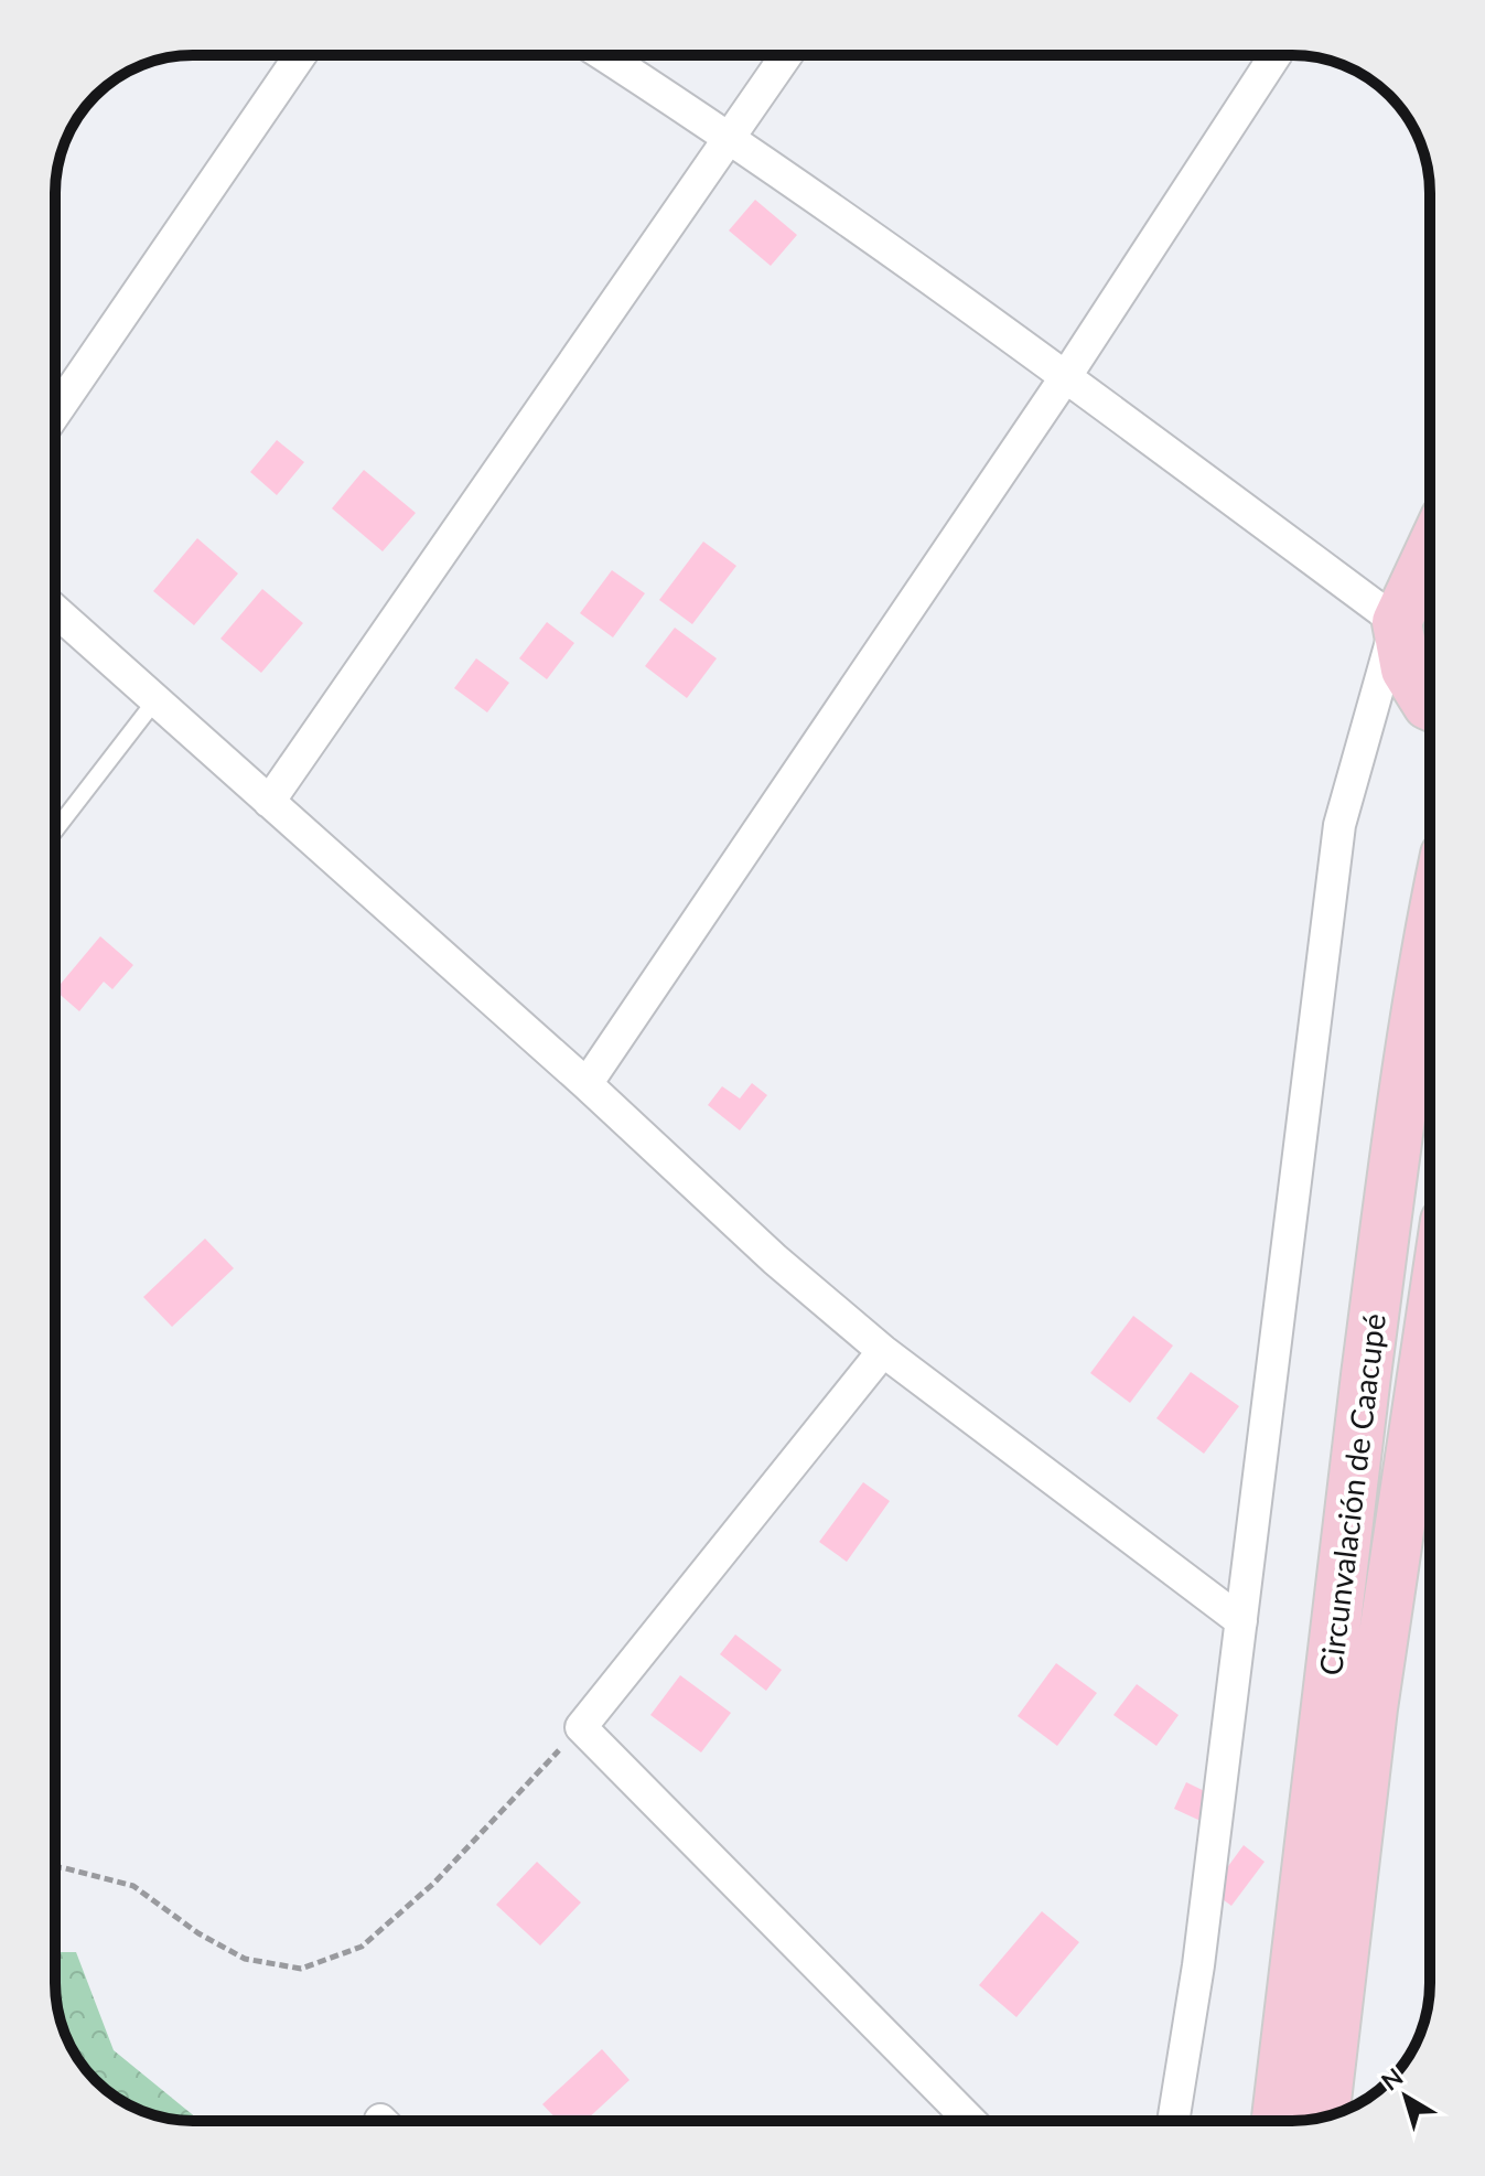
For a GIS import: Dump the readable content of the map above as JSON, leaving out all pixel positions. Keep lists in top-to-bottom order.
{
  "streets": {
    "highway": ["Circunvalación de Caacupé"]
  },
  "north": "top left"
}
